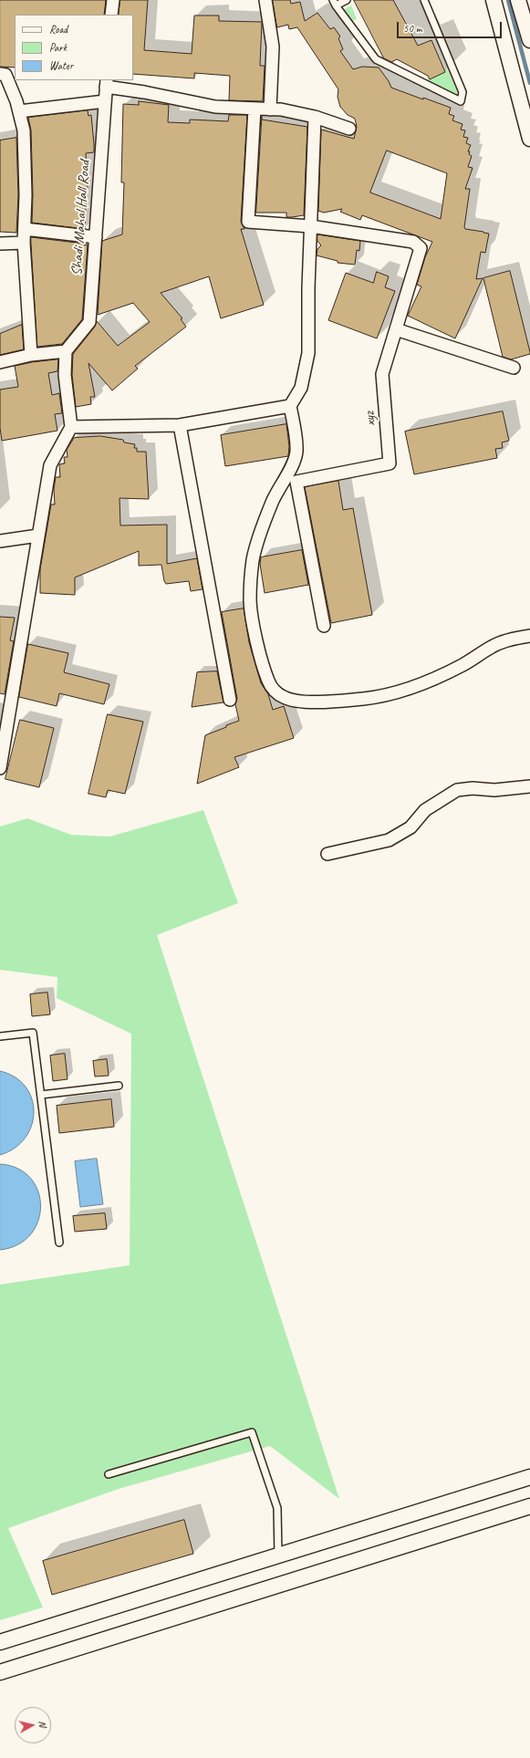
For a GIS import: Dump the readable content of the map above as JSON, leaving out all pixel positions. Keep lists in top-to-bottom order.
{
  "streets": {
    "street": ["Shadi Mahal Hall Road", "xyz"]
  },
  "legend": ["Road", "Park", "Water"],
  "scale_bar": "50 m",
  "north": "right"
}
